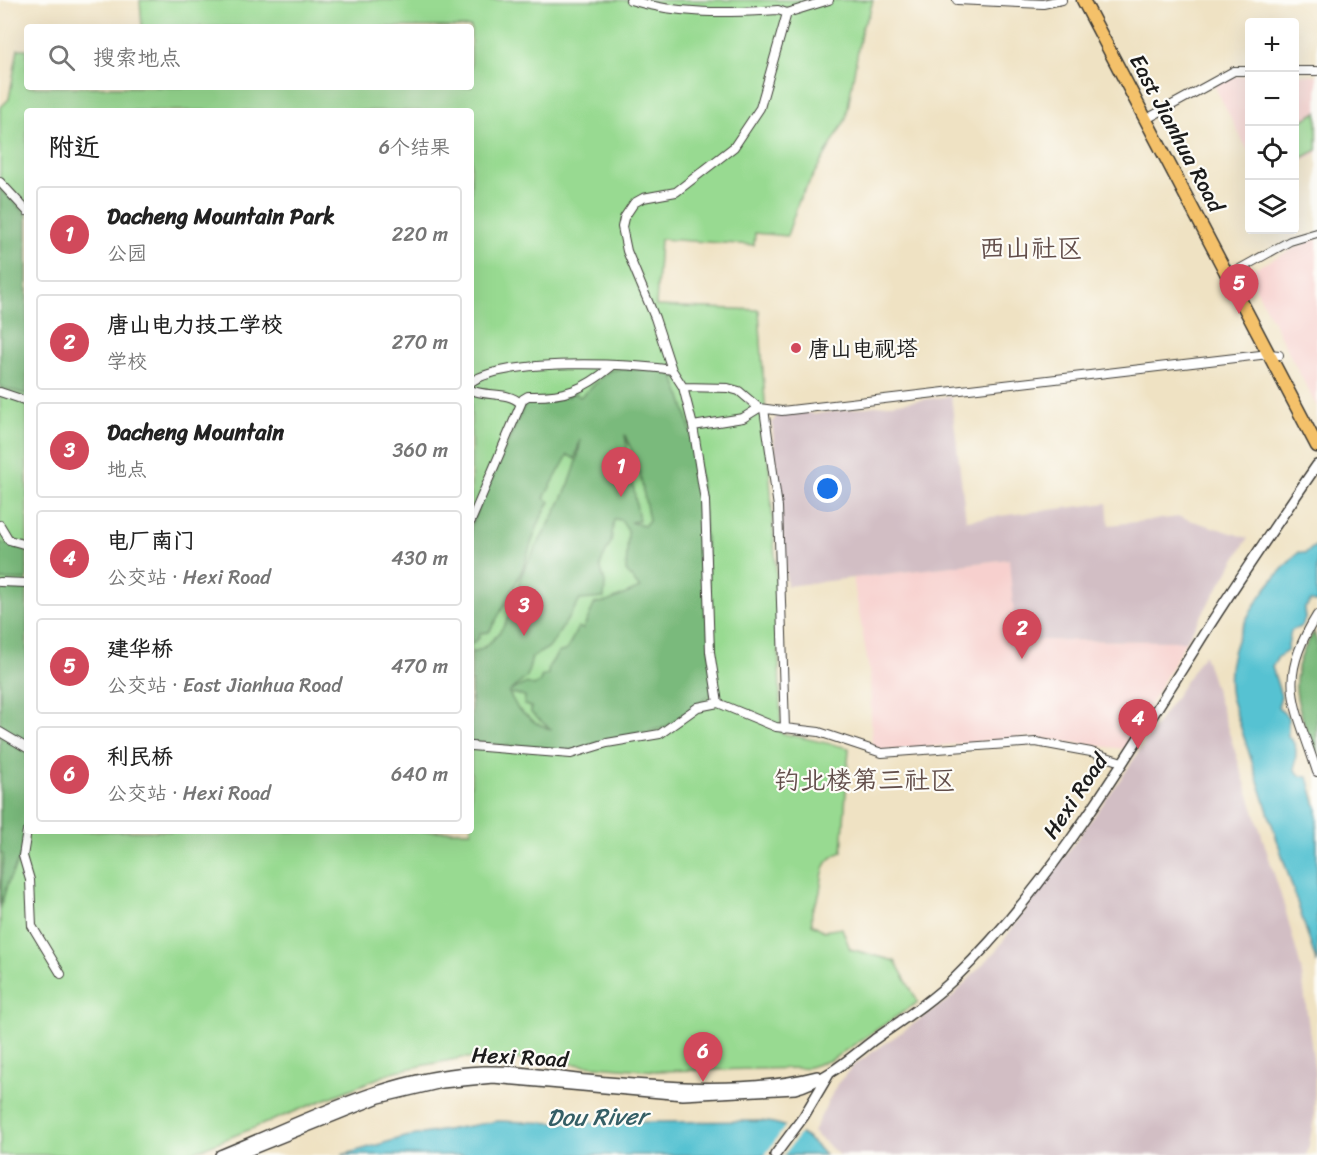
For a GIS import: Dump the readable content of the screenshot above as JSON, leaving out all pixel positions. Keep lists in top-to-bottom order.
{
  "streets": {
    "main road": ["East Jianhua Road"],
    "street": ["Hexi Road"]
  },
  "districts": ["西山社区", "钓北楼第三社区"],
  "water": ["Dou River"],
  "places": ["唐山电视塔"],
  "page": {
    "map_buttons": ["+", "−"],
    "search": "搜索地点",
    "heading": ["附近", "6个结果"],
    "list": [
      {
        "mark": "1",
        "name": "Dacheng Mountain Park",
        "note": "公园",
        "value": "220 m"
      },
      {
        "mark": "2",
        "name": "唐山电力技工学校",
        "note": "学校",
        "value": "270 m"
      },
      {
        "mark": "3",
        "name": "Dacheng Mountain",
        "note": "地点",
        "value": "360 m"
      },
      {
        "mark": "4",
        "name": "电厂南门",
        "note": "公交站 · Hexi Road",
        "value": "430 m"
      },
      {
        "mark": "5",
        "name": "建华桥",
        "note": "公交站 · East Jianhua Road",
        "value": "470 m"
      },
      {
        "mark": "6",
        "name": "利民桥",
        "note": "公交站 · Hexi Road",
        "value": "640 m"
      }
    ],
    "pins": [
      "5",
      "1",
      "3",
      "2",
      "4",
      "6"
    ]
  }
}
